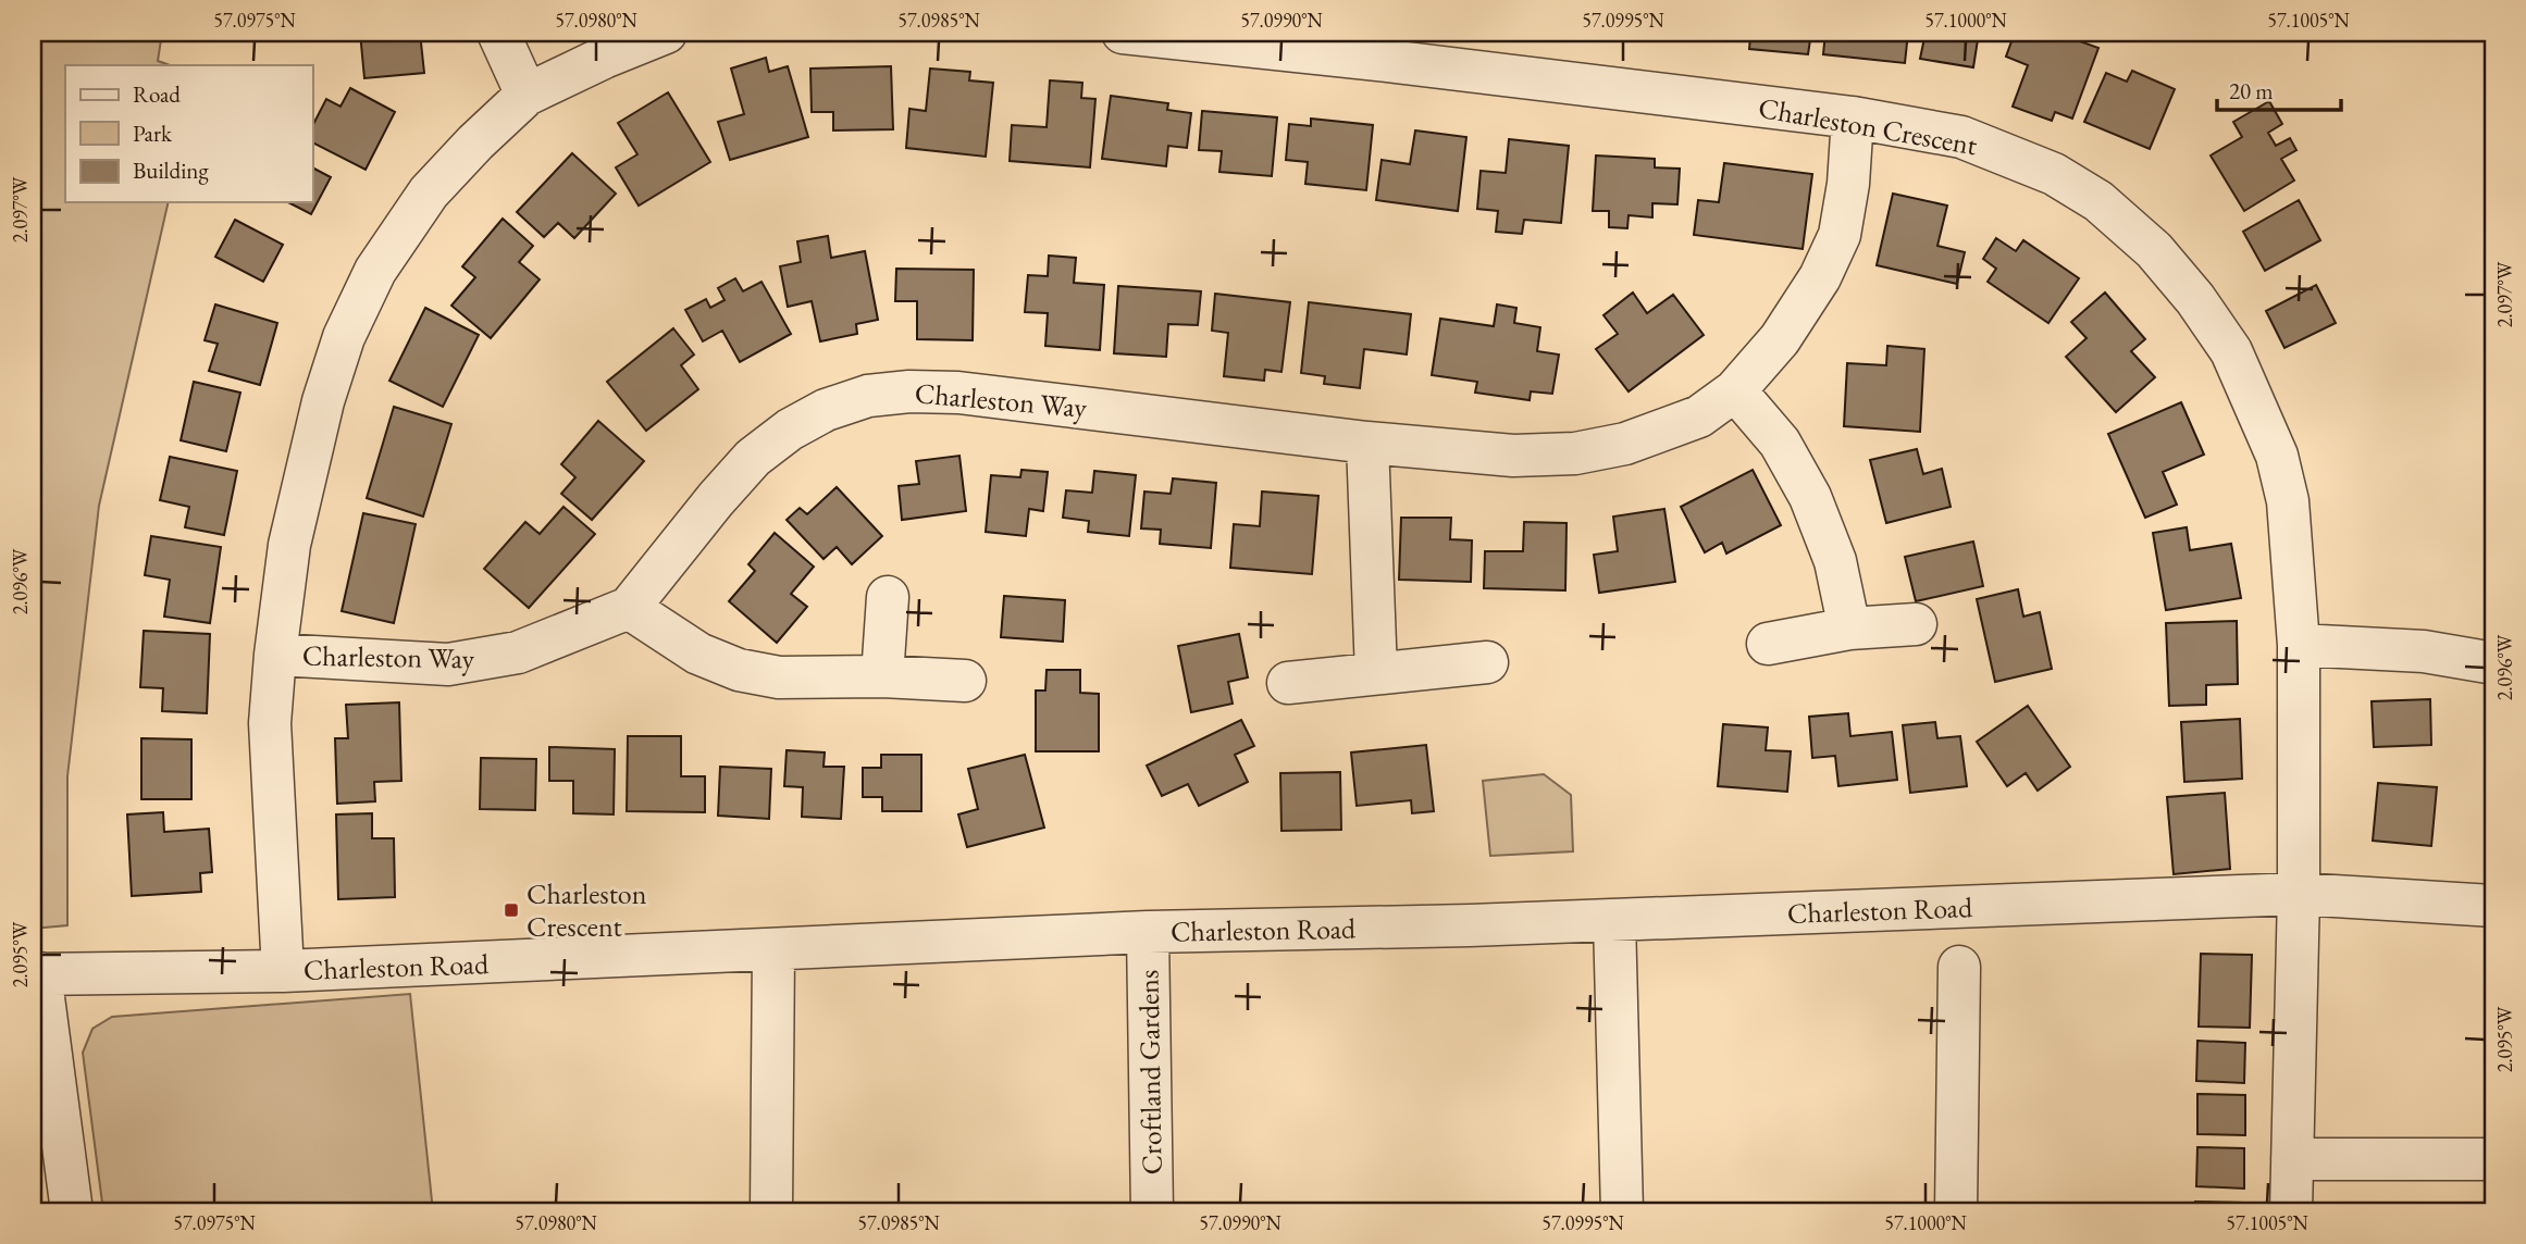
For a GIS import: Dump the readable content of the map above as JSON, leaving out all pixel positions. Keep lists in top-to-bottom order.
{
  "streets": {
    "street": [
      "Charleston Crescent",
      "Charleston Way",
      "Charleston Road",
      "Croftland Gardens"
    ]
  },
  "crossings": [
    ["Charleston Crescent", "Charleston Way"],
    ["Charleston Crescent", "Charleston Road"],
    ["Charleston Road", "Croftland Gardens"]
  ],
  "places": {
    "transit": ["Charleston Crescent"]
  },
  "legend": ["Road", "Park", "Building"],
  "scale_bar": "20 m",
  "coordinates": [
    "57.0975°N",
    "57.0980°N",
    "57.0985°N",
    "57.0990°N",
    "57.0995°N",
    "57.1000°N",
    "57.1005°N",
    "2.097°W",
    "2.096°W",
    "2.095°W"
  ]
}
